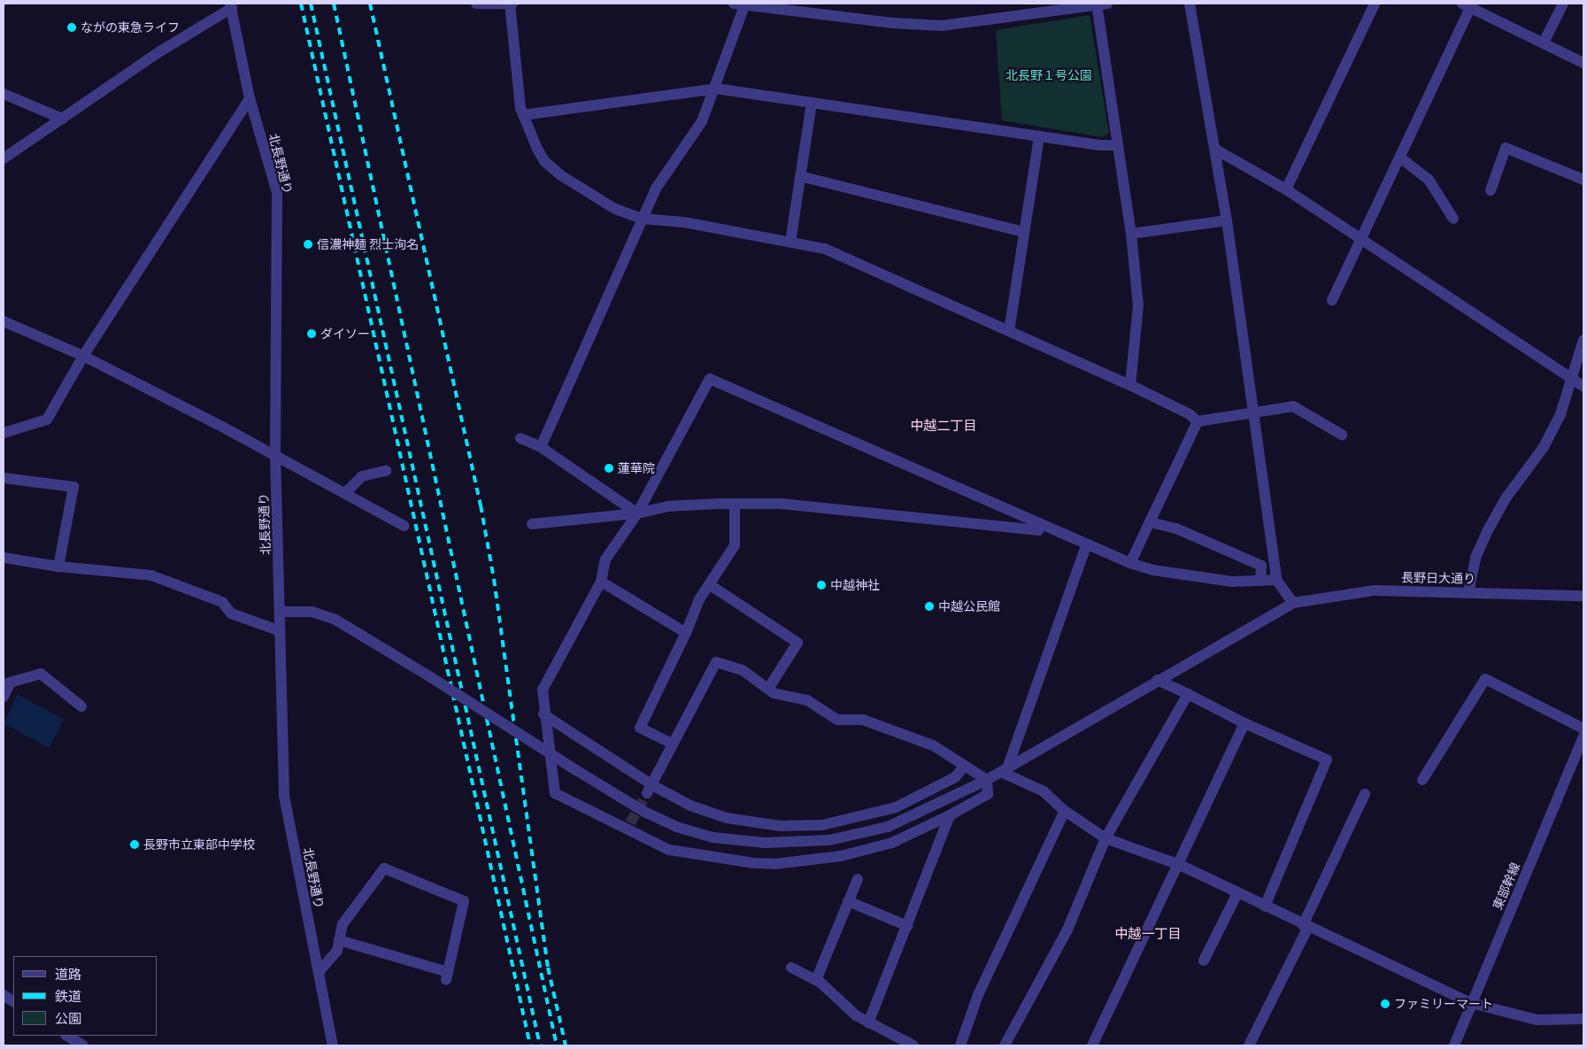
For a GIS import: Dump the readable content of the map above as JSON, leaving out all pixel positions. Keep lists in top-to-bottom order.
{
  "streets": {
    "street": ["北長野通り", "長野日大通り", "東部幹線"]
  },
  "districts": ["中越二丁目", "中越一丁目"],
  "parks": ["北長野１号公園"],
  "places": [
    "ながの東急ライフ",
    "信濃神麺 烈士洵名",
    "ダイソー",
    "蓮華院",
    "中越神社",
    "中越公民館",
    "長野市立東部中学校",
    "ファミリーマート"
  ],
  "legend": ["道路", "鉄道", "公園"]
}
